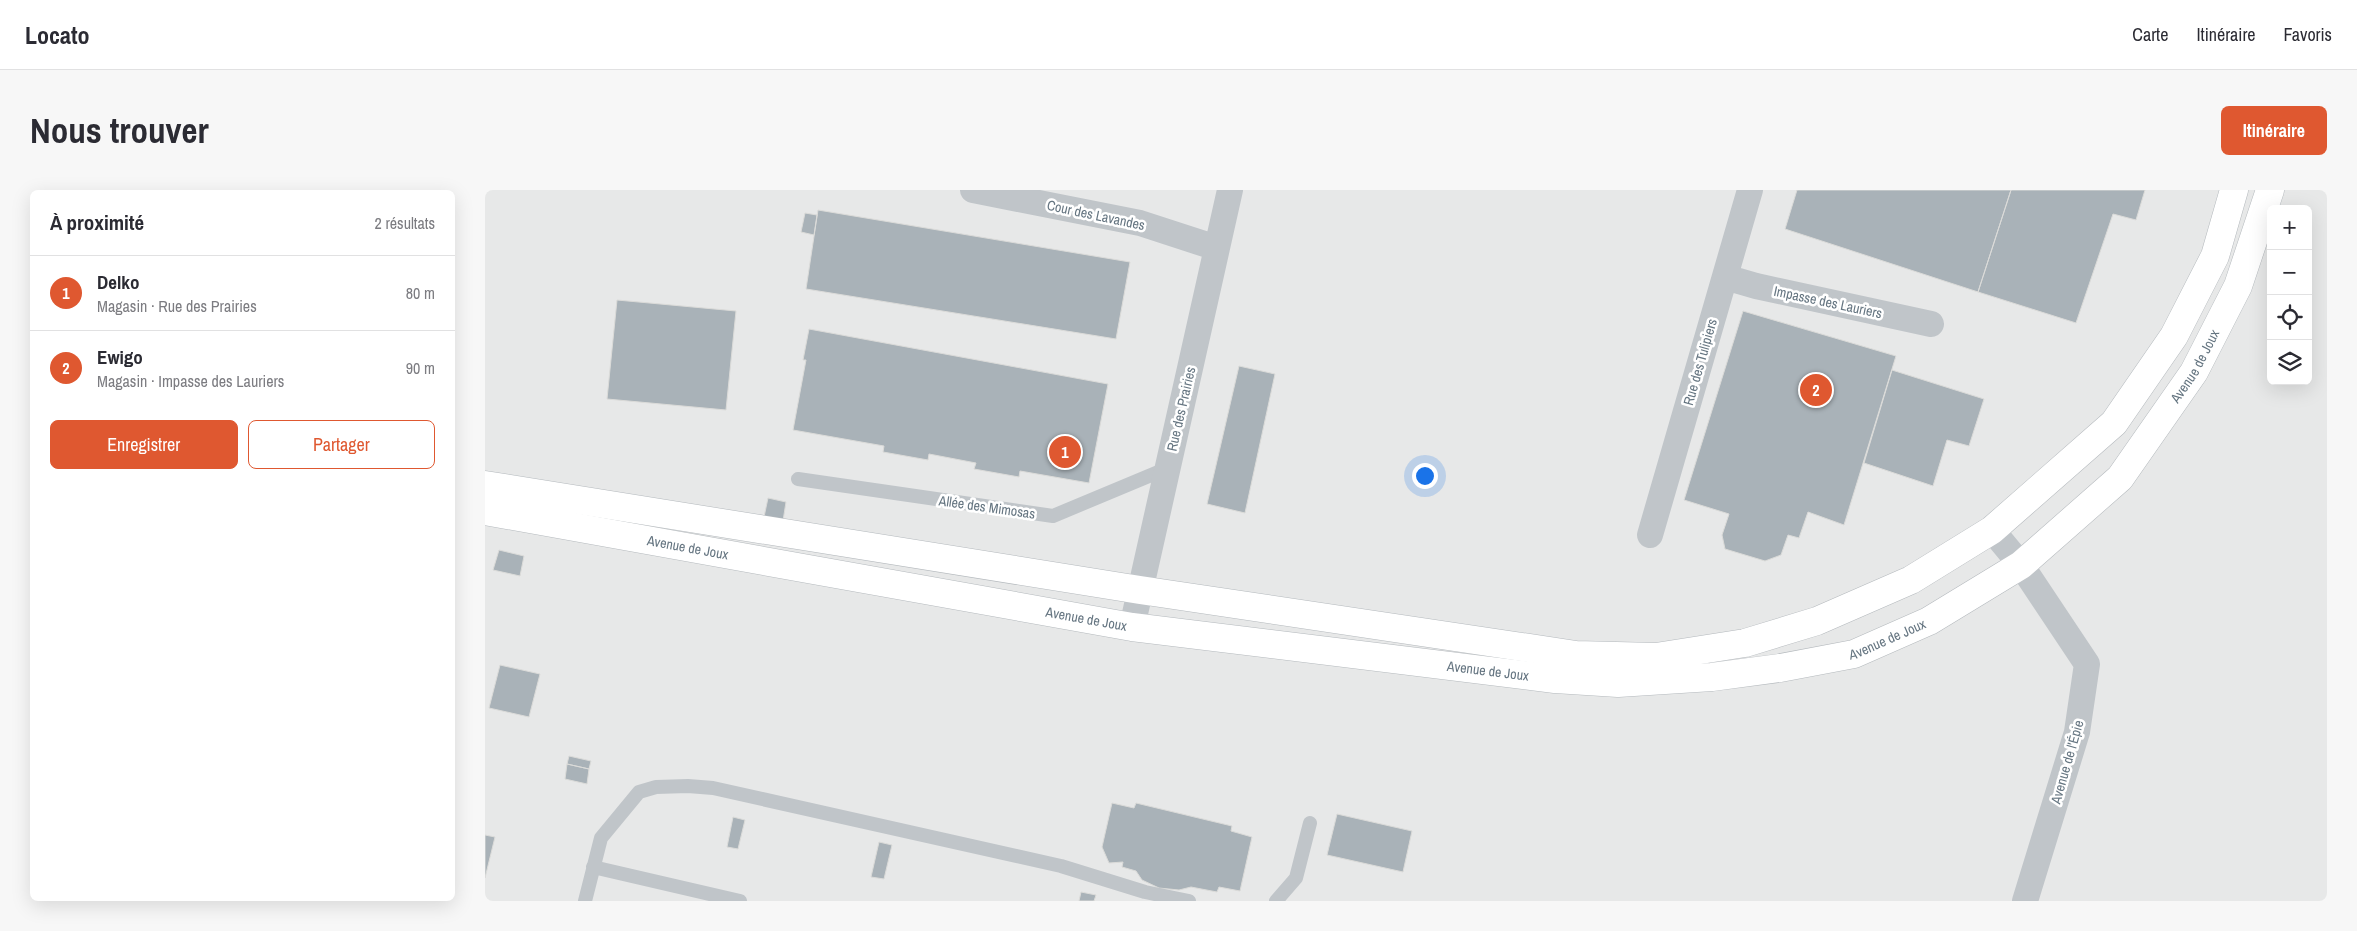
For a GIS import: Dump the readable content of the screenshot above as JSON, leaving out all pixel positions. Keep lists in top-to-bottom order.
{
  "streets": {
    "main road": ["Avenue de Joux"],
    "street": [
      "Cour des Lavandes",
      "Impasse des Lauriers",
      "Rue des Tulipiers",
      "Rue des Prairies",
      "Avenue de l'Épie"
    ],
    "lane": ["Allée des Mimosas"]
  },
  "crossings": [
    ["Cour des Lavandes", "Rue des Prairies"],
    ["Impasse des Lauriers", "Rue des Tulipiers"],
    ["Avenue de Joux", "Rue des Prairies"],
    ["Avenue de Joux", "Avenue de l'Épie"],
    ["Rue des Prairies", "Allée des Mimosas"]
  ],
  "page": {
    "header": "Locato",
    "nav": ["Carte", "Itinéraire", "Favoris"],
    "buttons": [
      "Itinéraire",
      ["Enregistrer", "Partager"]
    ],
    "title": "Nous trouver",
    "heading": ["À proximité", "2 résultats"],
    "map_buttons": ["+", "−"],
    "list": [
      {
        "mark": "1",
        "name": "Delko",
        "note": "Magasin · Rue des Prairies",
        "value": "80 m"
      },
      {
        "mark": "2",
        "name": "Ewigo",
        "note": "Magasin · Impasse des Lauriers",
        "value": "90 m"
      }
    ],
    "pins": ["2", "1"]
  }
}
